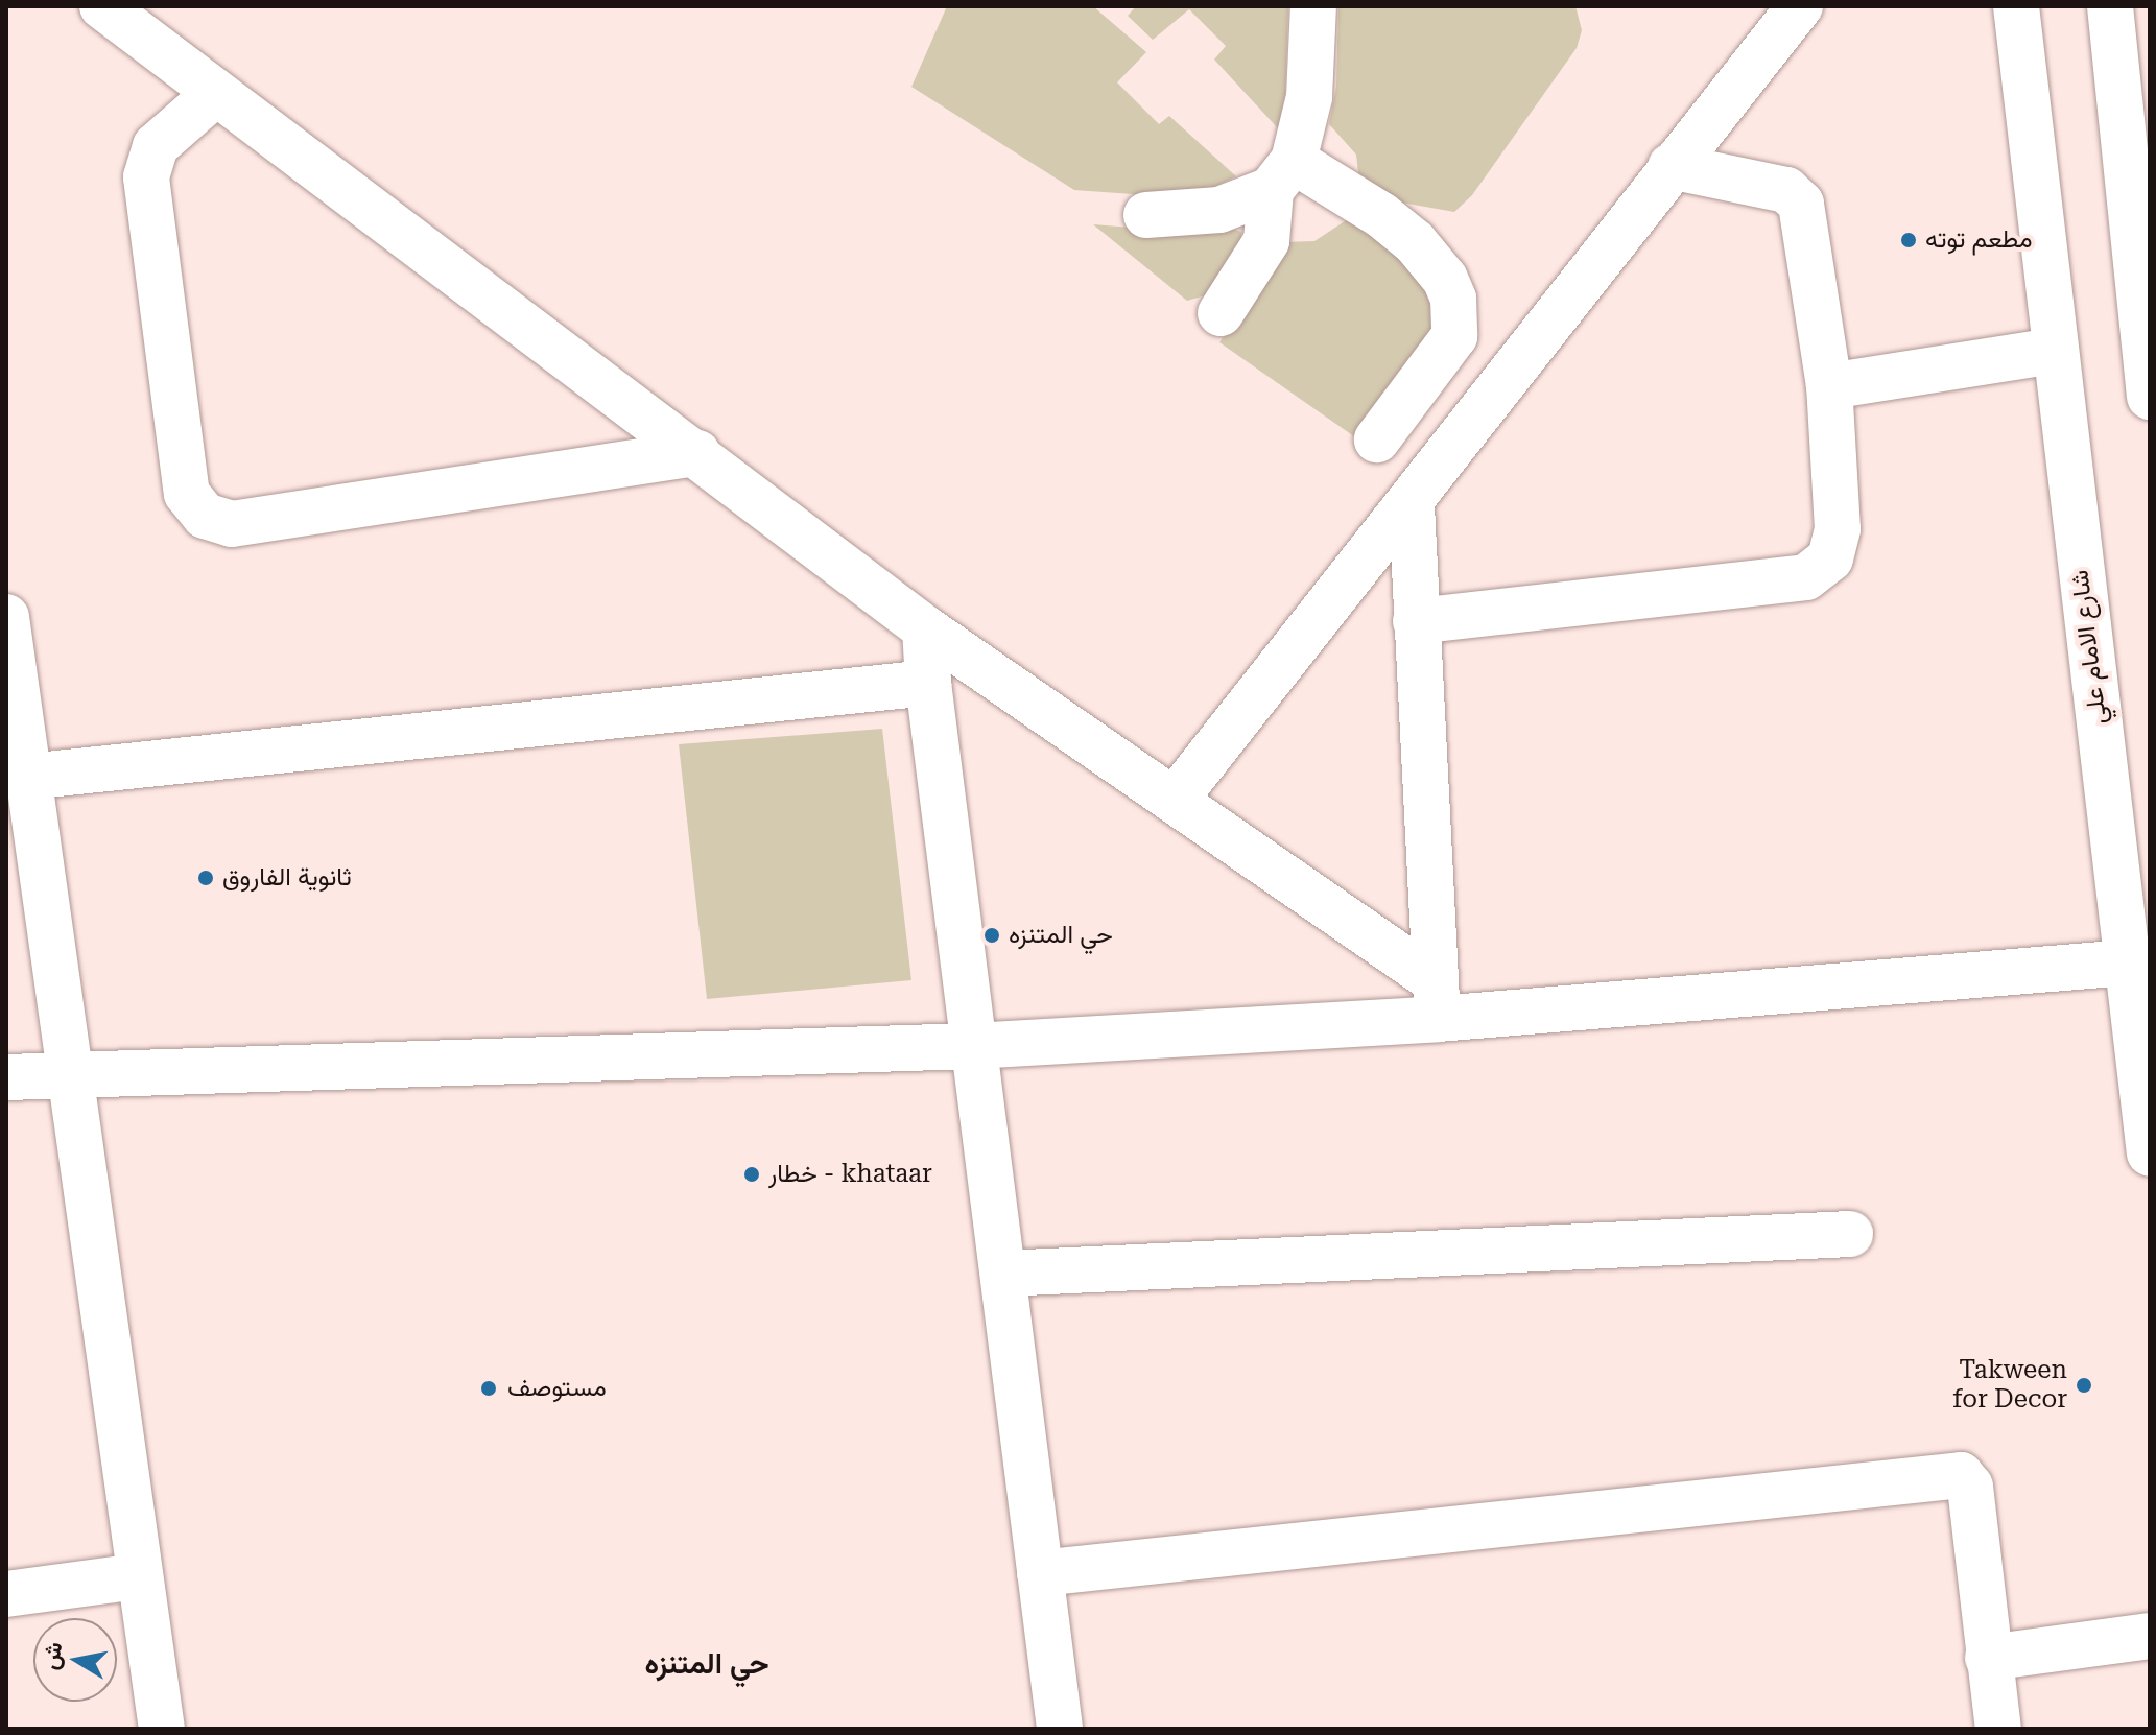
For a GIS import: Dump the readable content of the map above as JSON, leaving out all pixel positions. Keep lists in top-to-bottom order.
{
  "streets": {
    "street": ["شارع الامام علي"]
  },
  "districts": ["حي المتنزه"],
  "places": [
    "مطعم توته",
    "ثانوية الفاروق",
    "حي المتنزه",
    "خطار - khataar",
    "Takween for Decor",
    "مستوصف"
  ],
  "north": "left"
}
